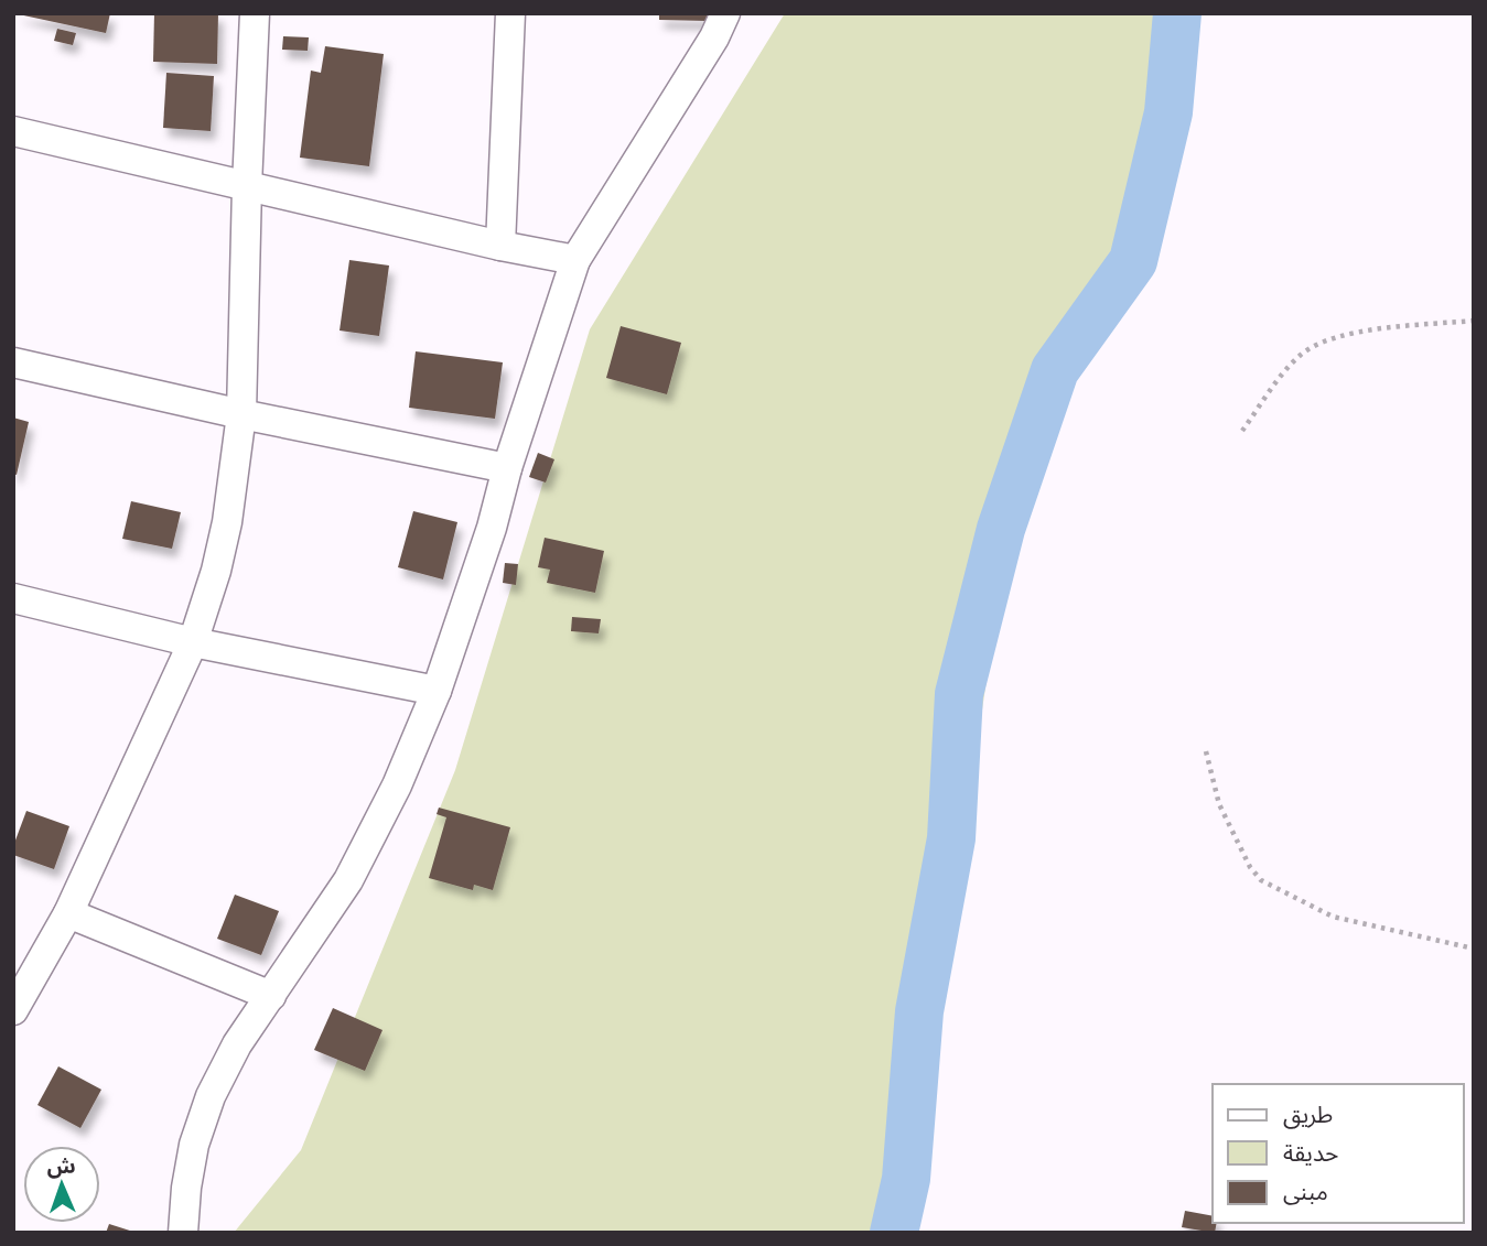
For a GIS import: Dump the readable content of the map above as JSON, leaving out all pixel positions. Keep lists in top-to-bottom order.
{
  "legend": ["طريق", "حديقة", "مبنى"],
  "north": "top"
}
